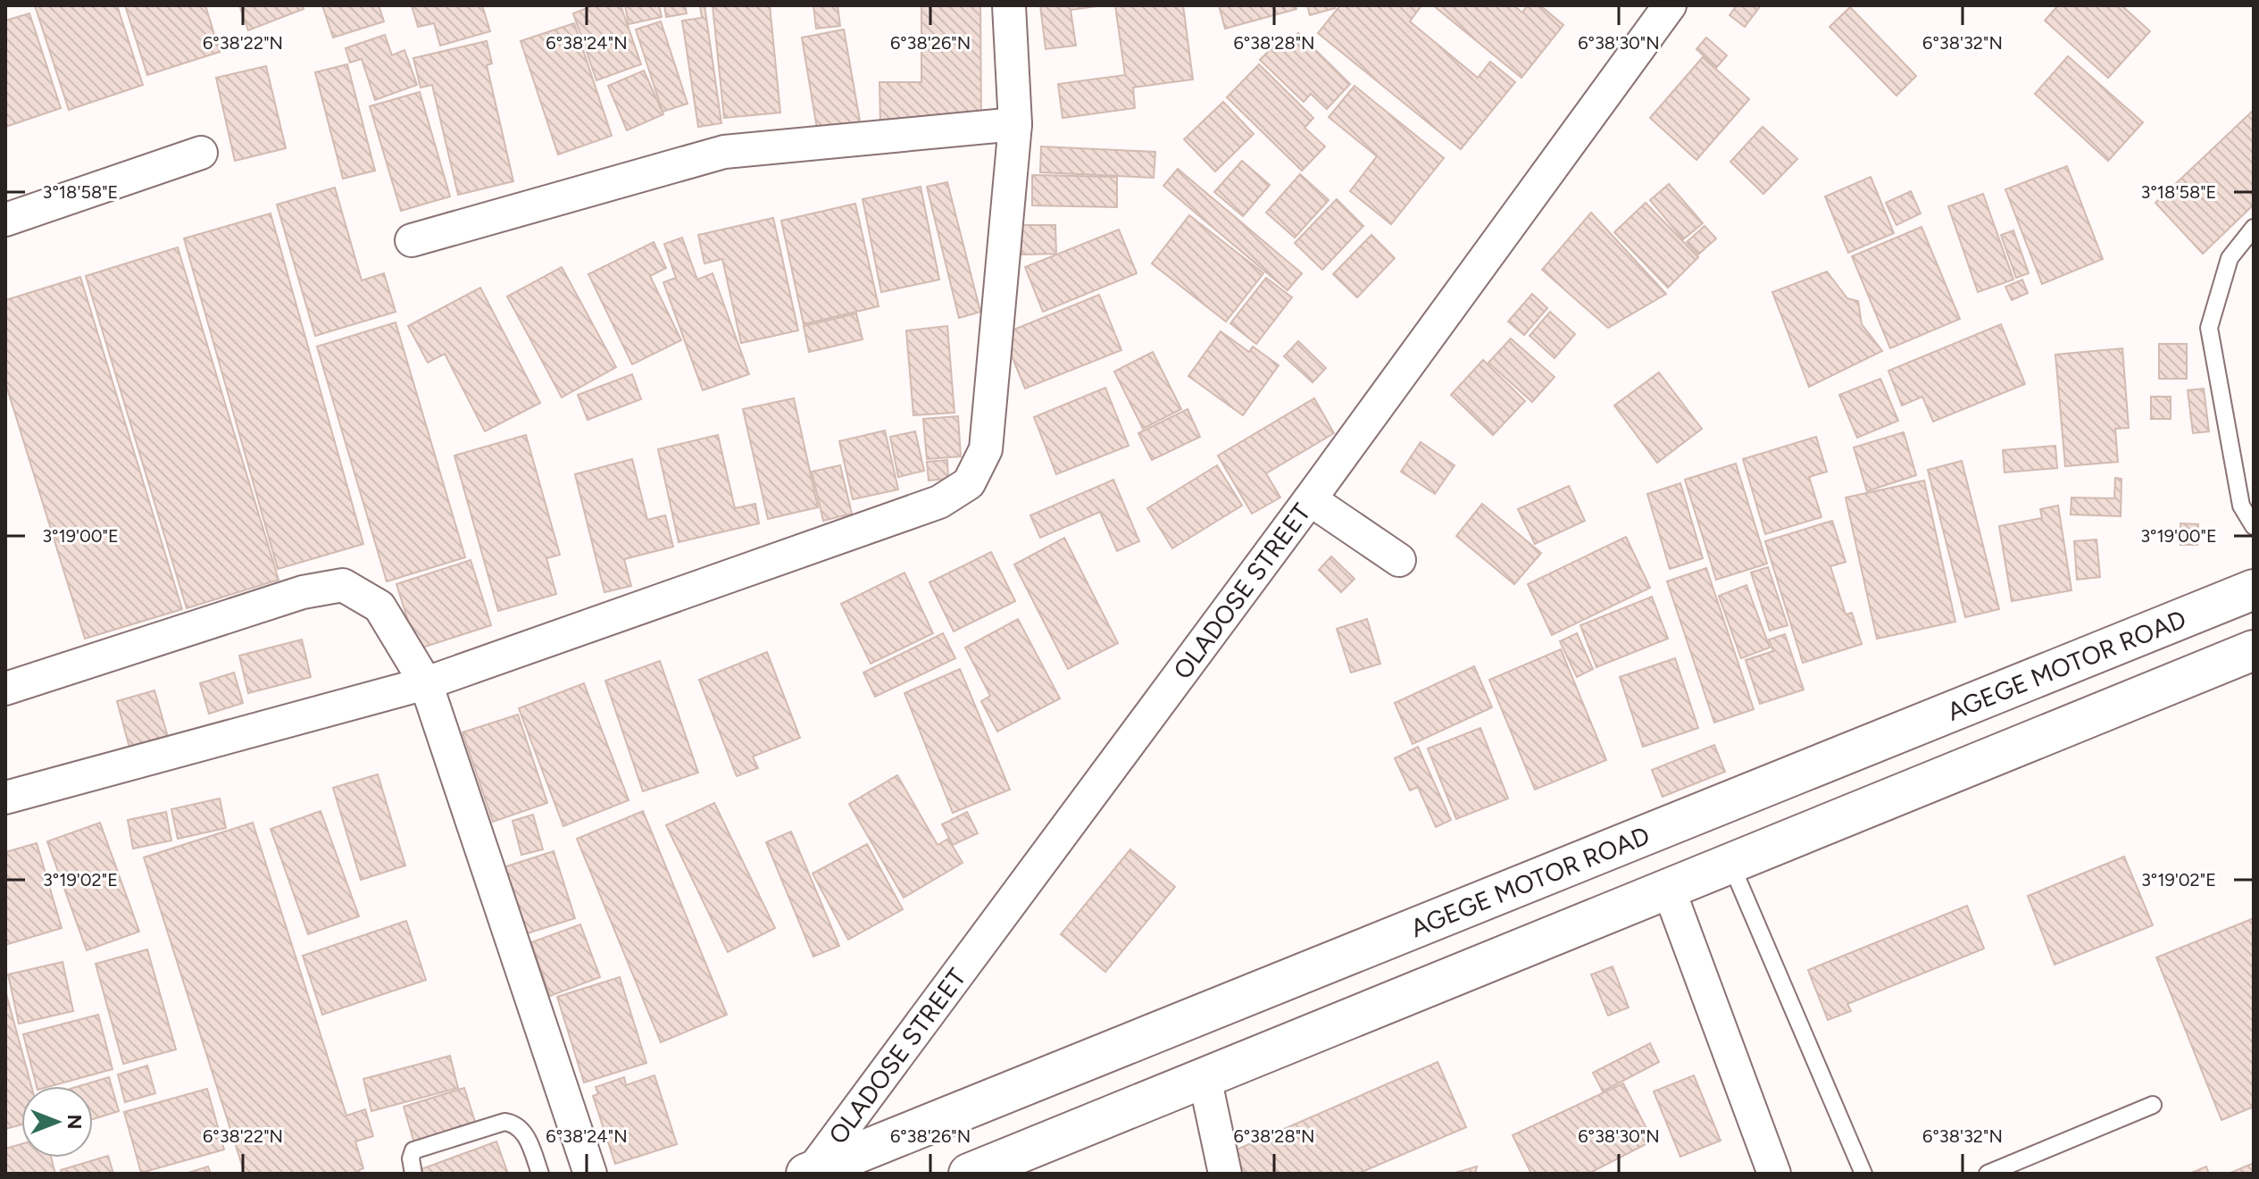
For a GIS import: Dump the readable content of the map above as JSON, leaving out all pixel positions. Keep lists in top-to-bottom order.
{
  "streets": {
    "main road": ["AGEGE MOTOR ROAD"],
    "street": ["OLADOSE STREET"]
  },
  "crossings": [
    ["OLADOSE STREET", "AGEGE MOTOR ROAD"]
  ],
  "north": "right",
  "coordinates": [
    "6°38'22\"N",
    "6°38'24\"N",
    "6°38'26\"N",
    "6°38'28\"N",
    "6°38'30\"N",
    "6°38'32\"N",
    "3°18'58\"E",
    "3°19'00\"E",
    "3°19'02\"E"
  ]
}
